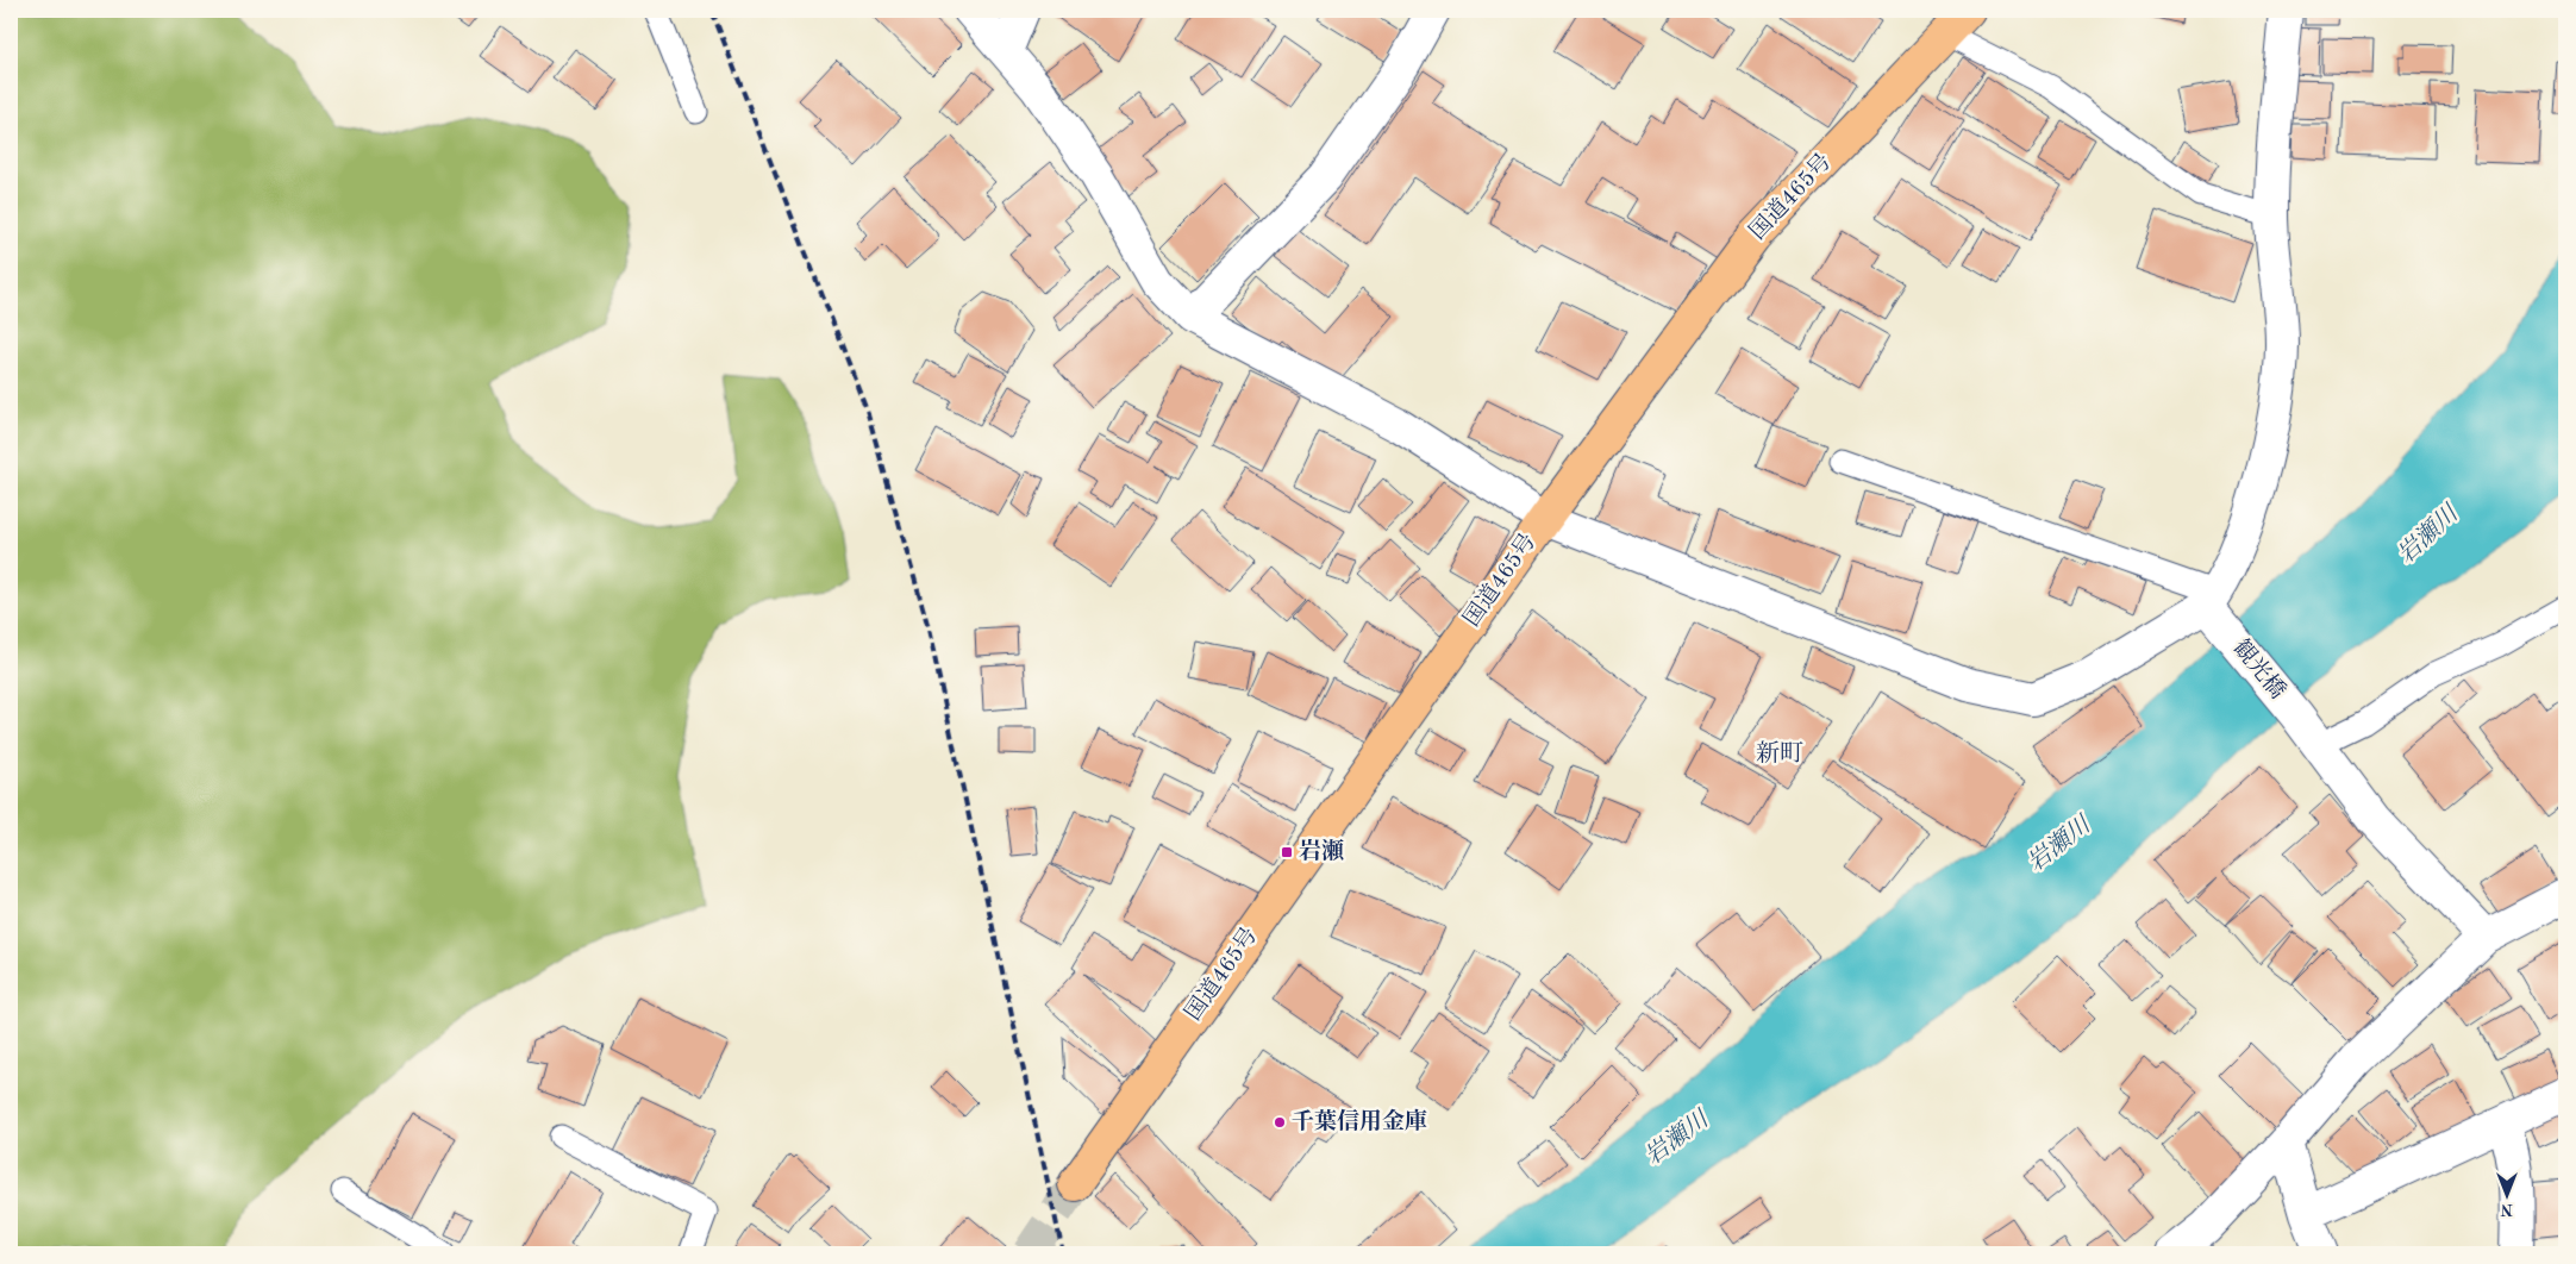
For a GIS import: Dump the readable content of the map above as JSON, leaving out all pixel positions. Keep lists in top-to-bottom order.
{
  "streets": {
    "highway": ["国道465号"],
    "street": ["観光橋"]
  },
  "districts": ["新町"],
  "water": ["岩瀬川"],
  "places": {
    "transit": ["岩瀬"],
    "other": ["千葉信用金庫"]
  },
  "north": "bottom"
}
